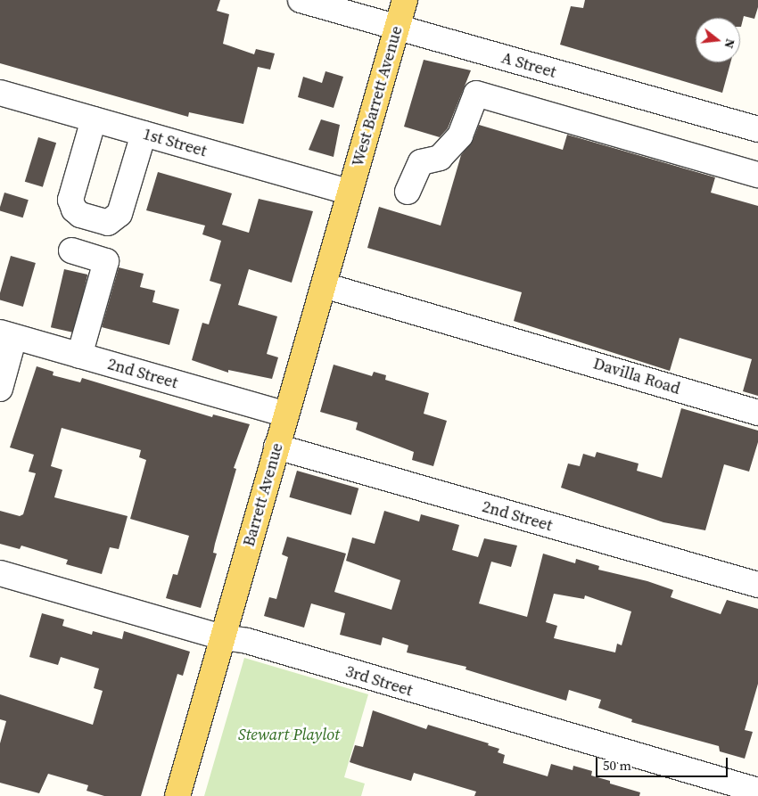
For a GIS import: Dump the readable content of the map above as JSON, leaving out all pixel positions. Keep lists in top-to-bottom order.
{
  "streets": {
    "main road": ["West Barrett Avenue", "Barrett Avenue"],
    "street": [
      "A Street",
      "1st Street",
      "2nd Street",
      "Davilla Road",
      "3rd Street"
    ]
  },
  "crossings": [
    ["A Street", "West Barrett Avenue"],
    ["West Barrett Avenue", "1st Street"],
    ["West Barrett Avenue", "Barrett Avenue"],
    ["1st Street", "Barrett Avenue"],
    ["2nd Street", "Barrett Avenue"],
    ["Davilla Road", "Barrett Avenue"],
    ["Barrett Avenue", "3rd Street"]
  ],
  "parks": ["Stewart Playlot"],
  "scale_bar": "50 m",
  "north": "right"
}
